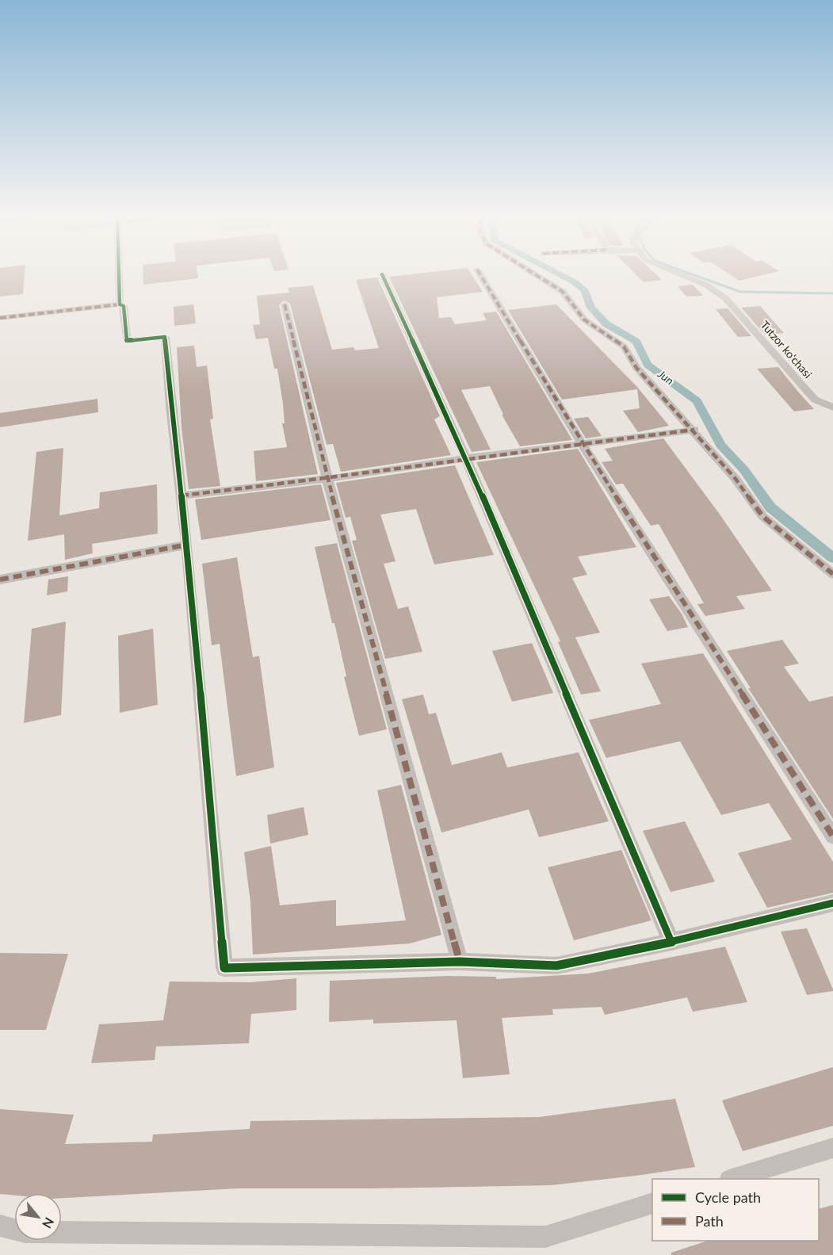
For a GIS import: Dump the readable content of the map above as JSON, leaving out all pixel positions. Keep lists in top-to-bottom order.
{
  "streets": {
    "street": ["Tutzor ko‘chasi"]
  },
  "water": ["Jun"],
  "legend": ["Cycle path", "Path"],
  "north": "bottom right"
}
